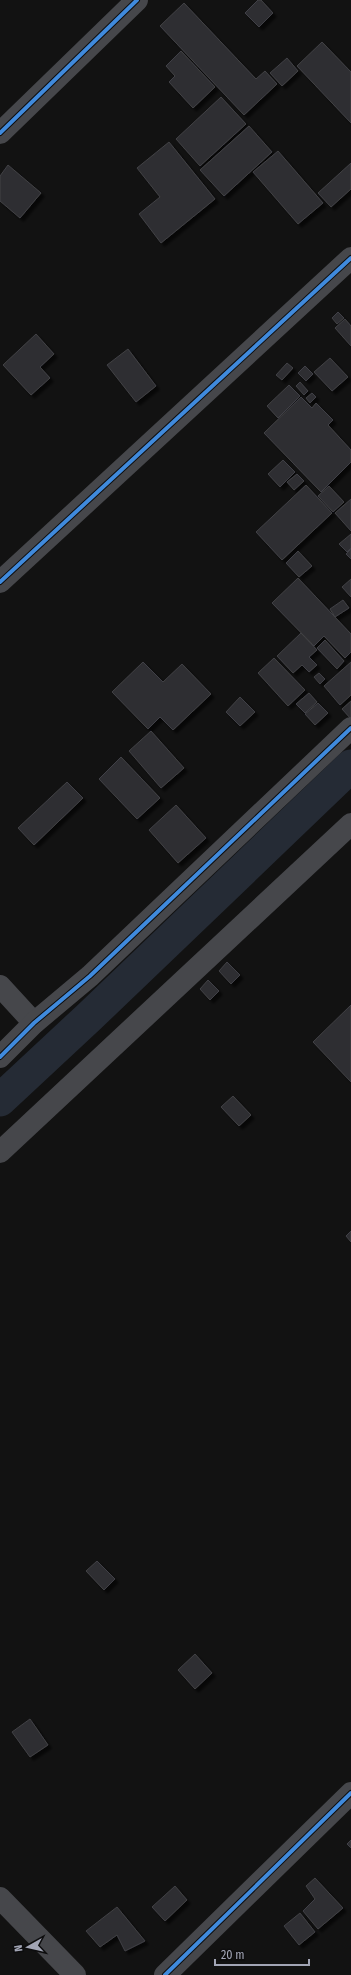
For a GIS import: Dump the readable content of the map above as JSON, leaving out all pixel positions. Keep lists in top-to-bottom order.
{
  "scale_bar": "20 m",
  "north": "left"
}
